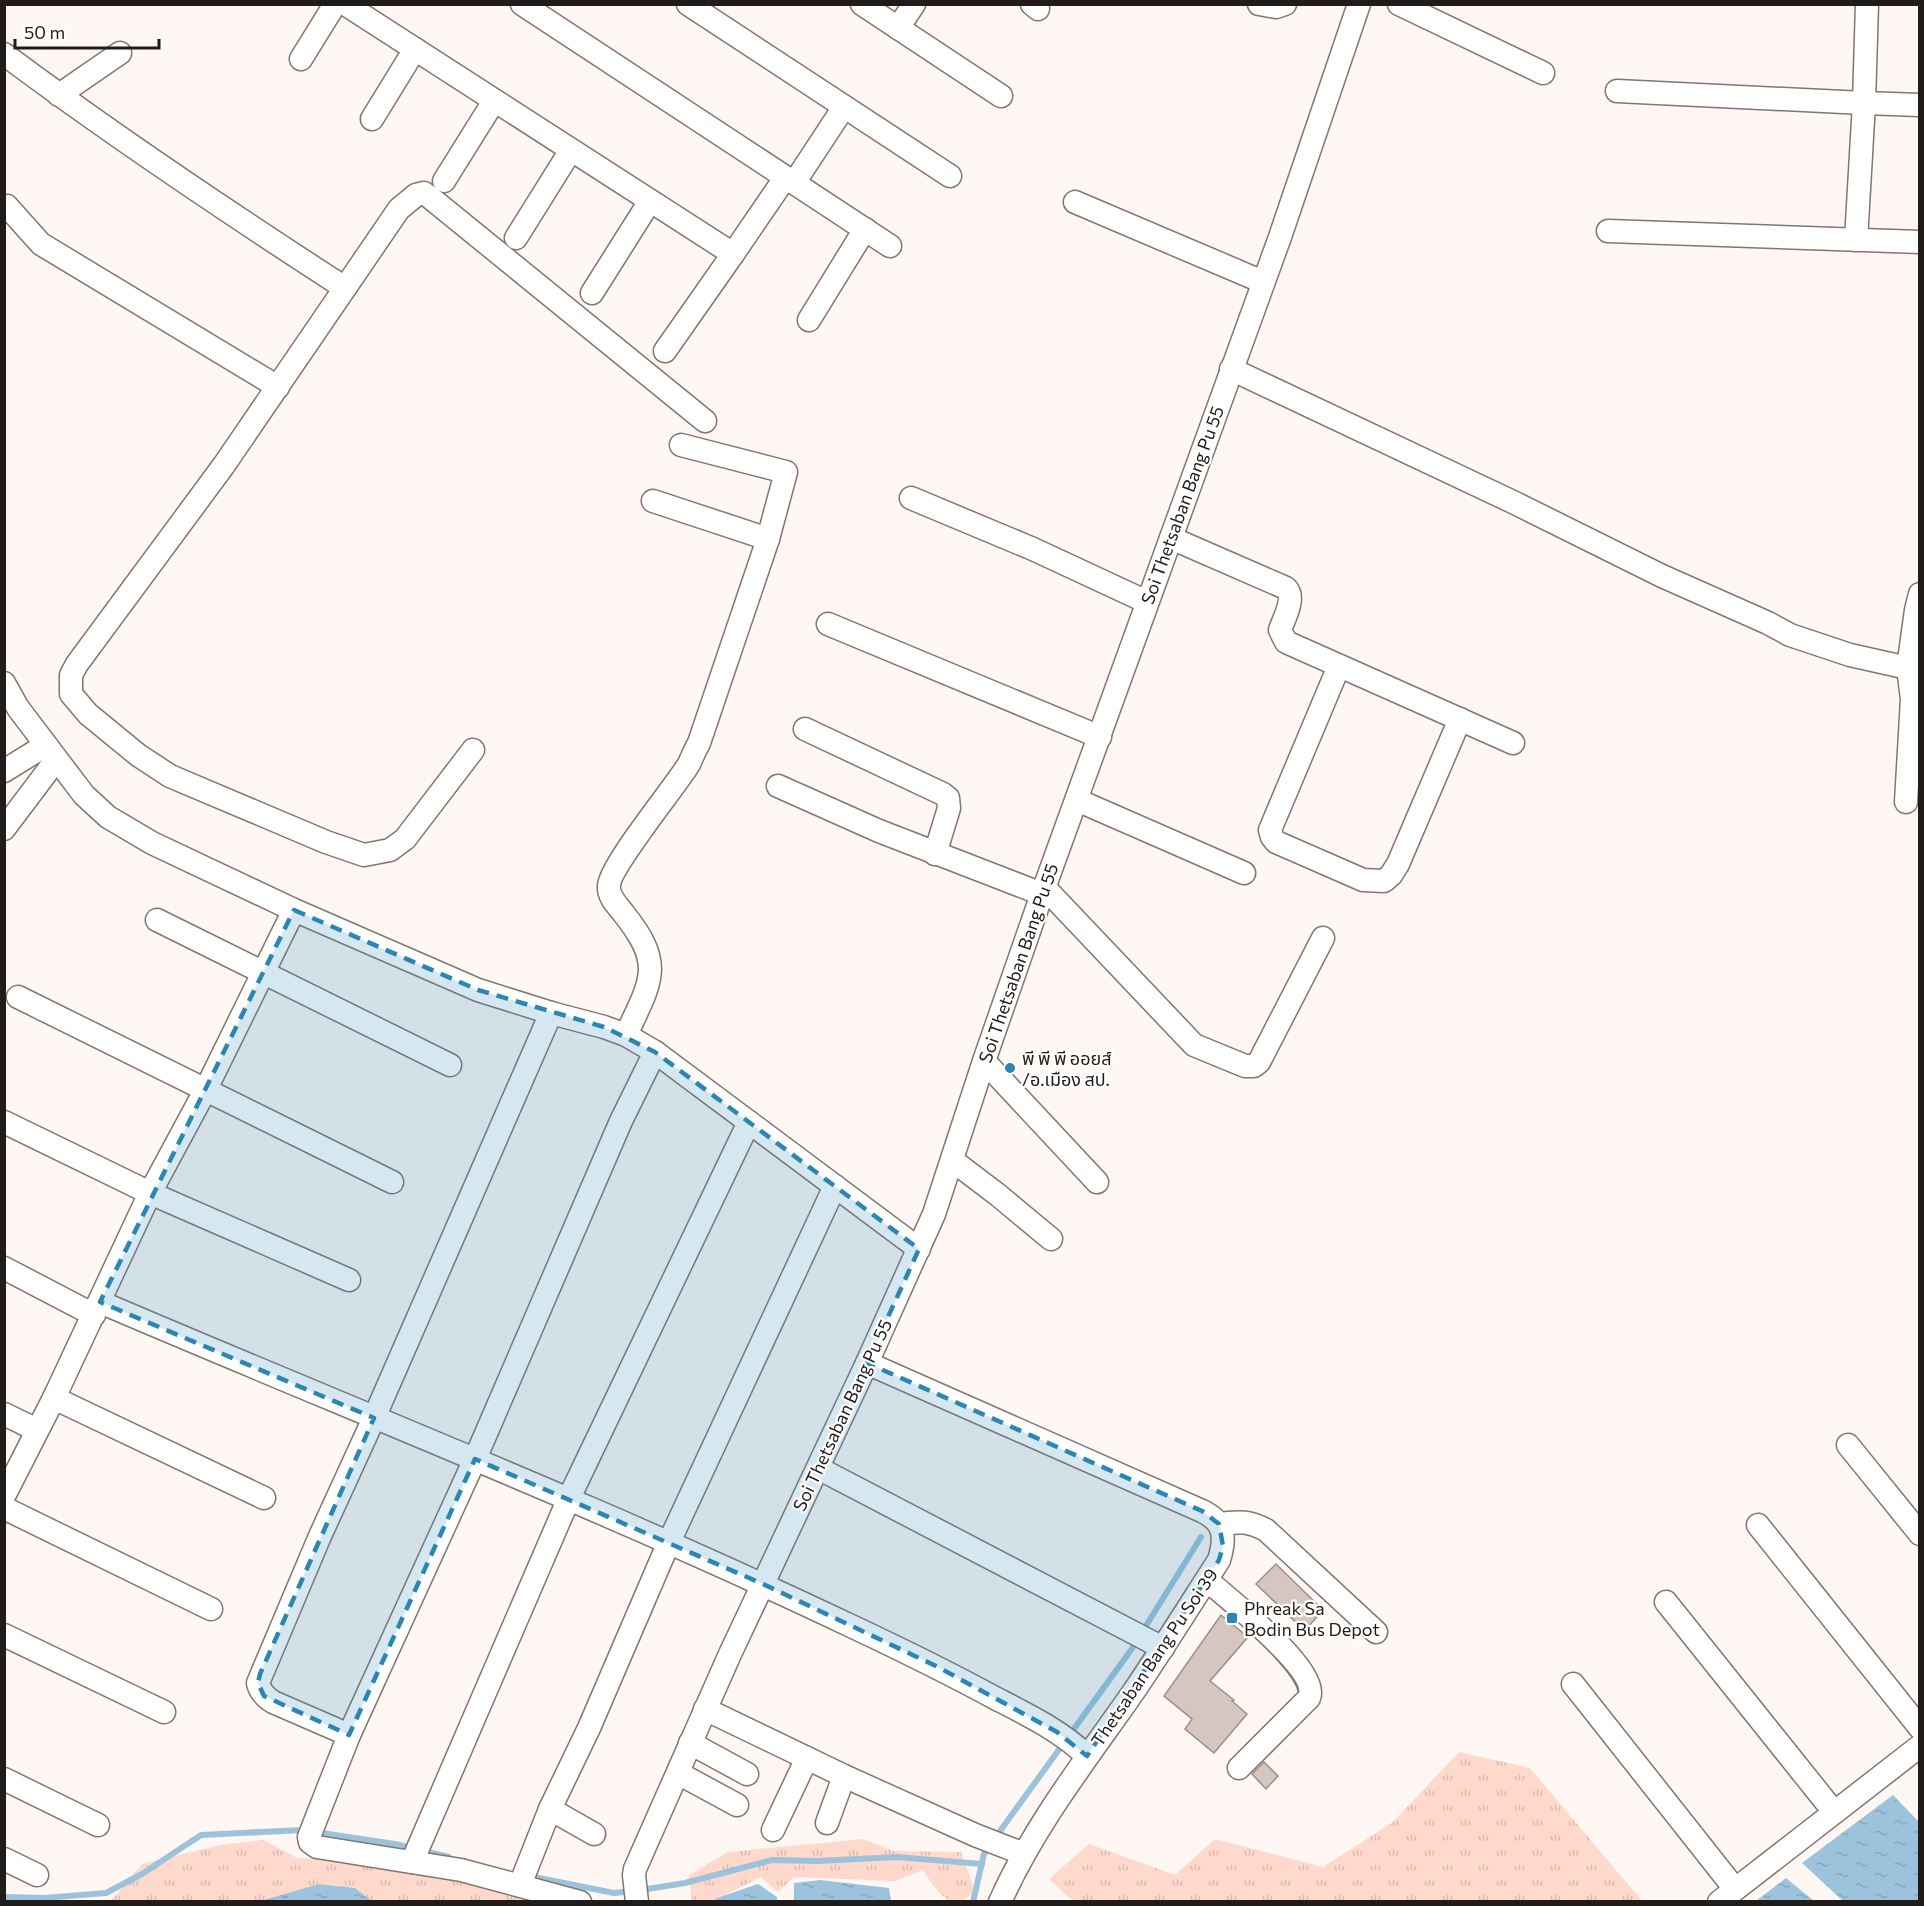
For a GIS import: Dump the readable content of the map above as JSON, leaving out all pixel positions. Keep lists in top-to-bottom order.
{
  "streets": {
    "street": ["Soi Thetsaban Bang Pu 55", "Thetsaban Bang Pu Soi 39"]
  },
  "places": {
    "other": ["พี พี พี ออยส์ /อ.เมือง สป."],
    "transit": ["Phreak Sa Bodin Bus Depot"]
  },
  "scale_bar": "50 m"
}
